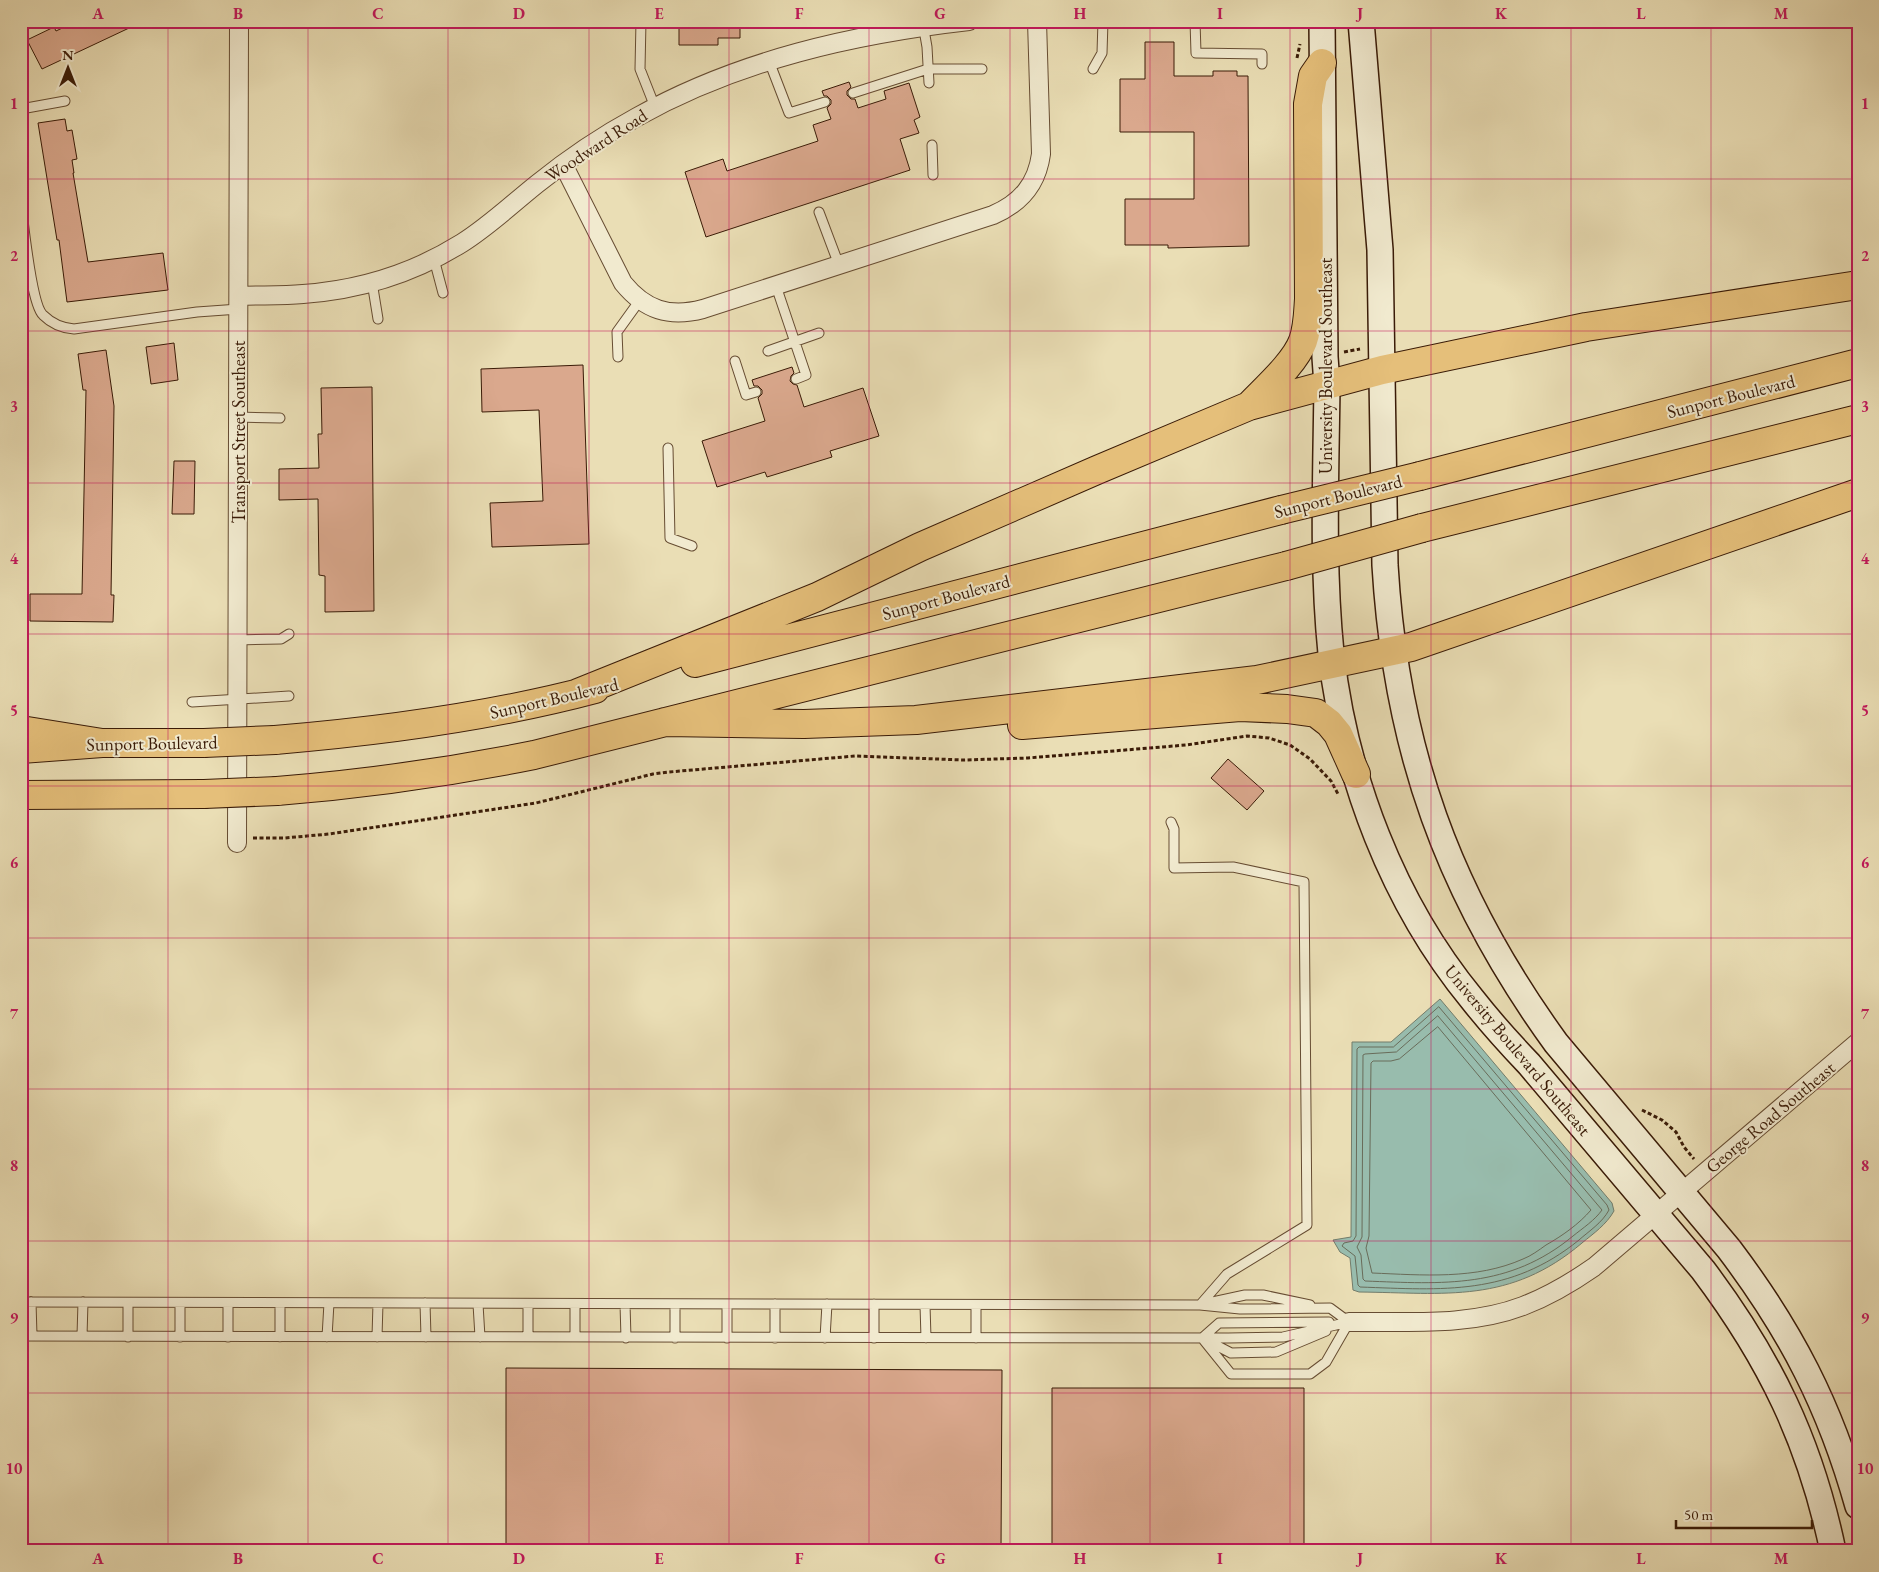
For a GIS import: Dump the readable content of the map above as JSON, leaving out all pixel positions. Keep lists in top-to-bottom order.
{
  "streets": {
    "main road": ["University Boulevard Southeast", "Sunport Boulevard"],
    "street": ["Woodward Road", "Transport Street Southeast", "George Road Southeast"]
  },
  "crossings": [
    ["Woodward Road", "Transport Street Southeast"],
    ["University Boulevard Southeast", "George Road Southeast"]
  ],
  "scale_bar": "50 m",
  "north": "top",
  "grid": {
    "columns": [
      "A",
      "B",
      "C",
      "D",
      "E",
      "F",
      "G",
      "H",
      "I",
      "J",
      "K",
      "L",
      "M"
    ],
    "rows": [
      "1",
      "2",
      "3",
      "4",
      "5",
      "6",
      "7",
      "8",
      "9",
      "10"
    ]
  }
}
